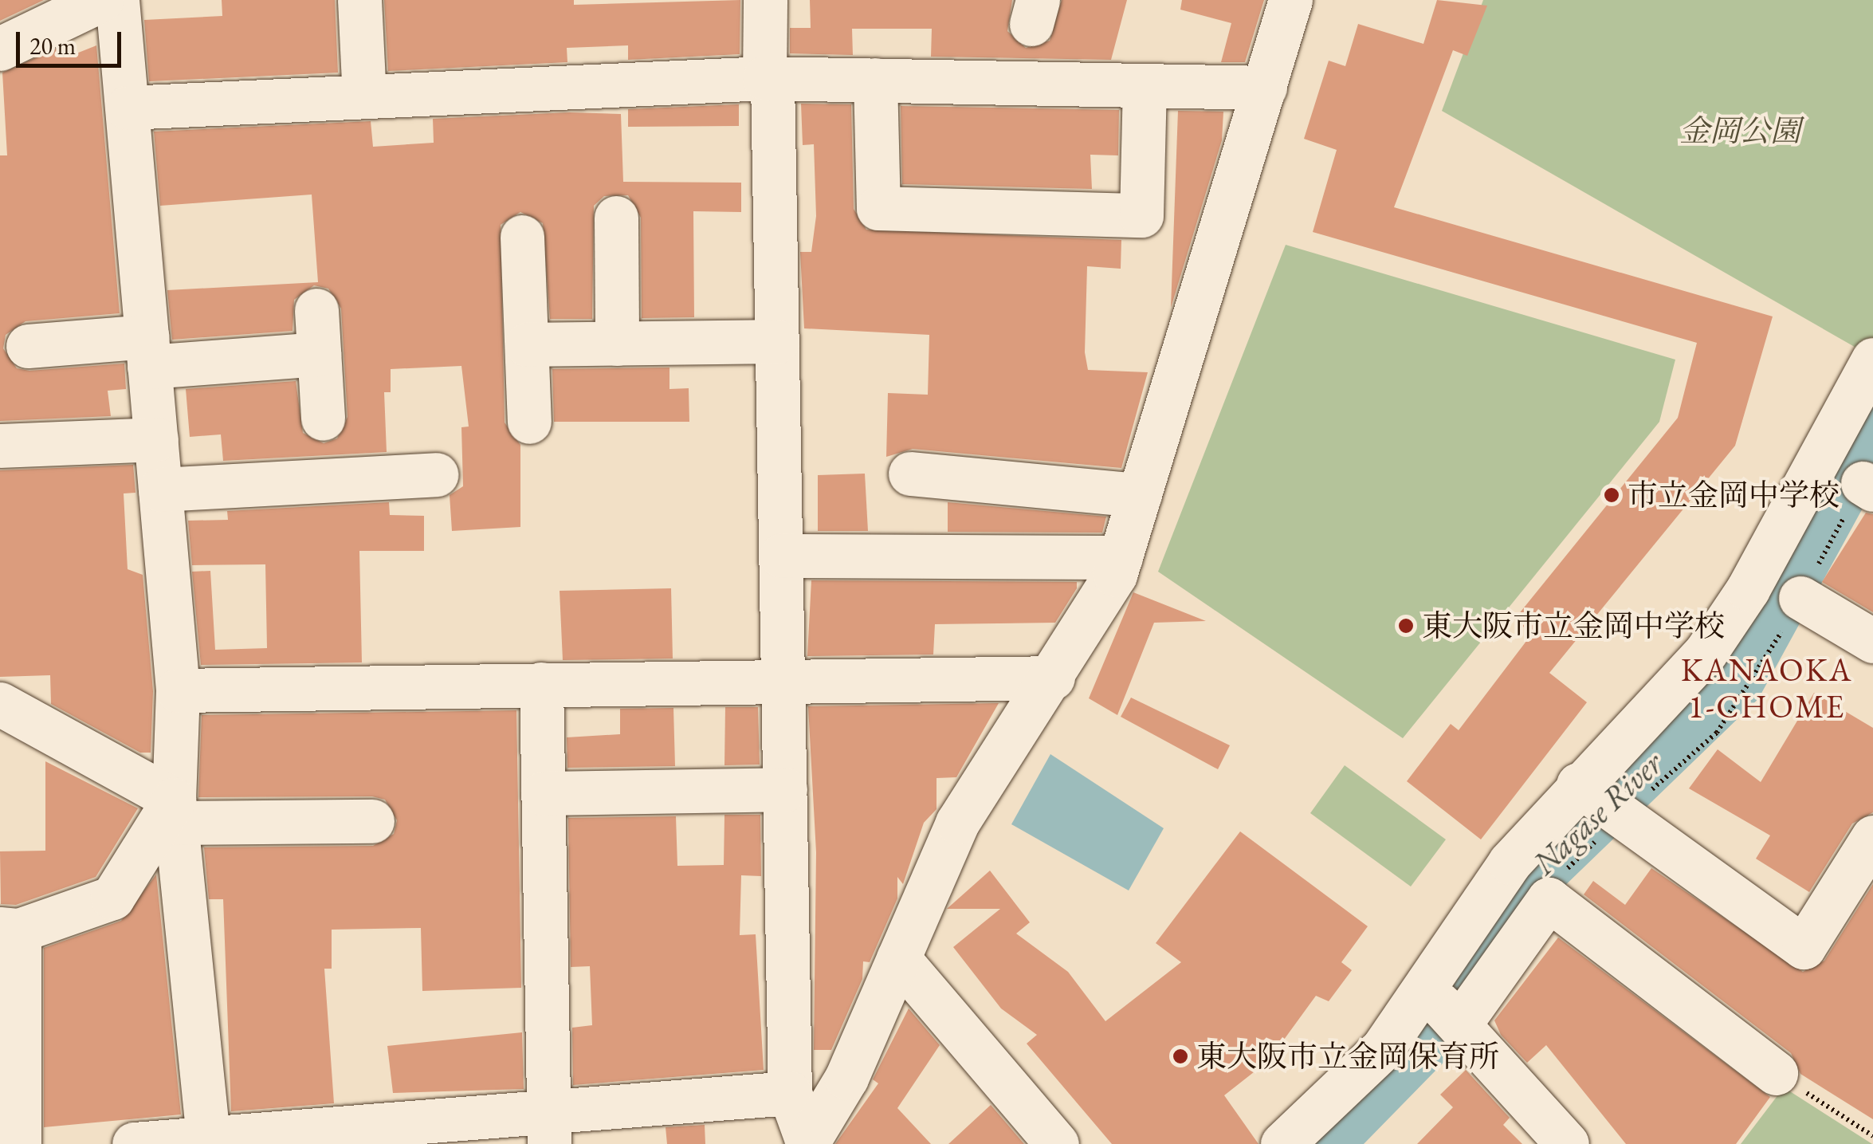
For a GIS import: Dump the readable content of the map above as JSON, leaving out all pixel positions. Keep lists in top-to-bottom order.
{
  "districts": ["KANAOKA 1-CHOME"],
  "water": ["Nagase River"],
  "parks": ["金岡公園"],
  "places": ["市立金岡中学校", "東大阪市立金岡中学校", "東大阪市立金岡保育所"],
  "scale_bar": "20 m"
}
